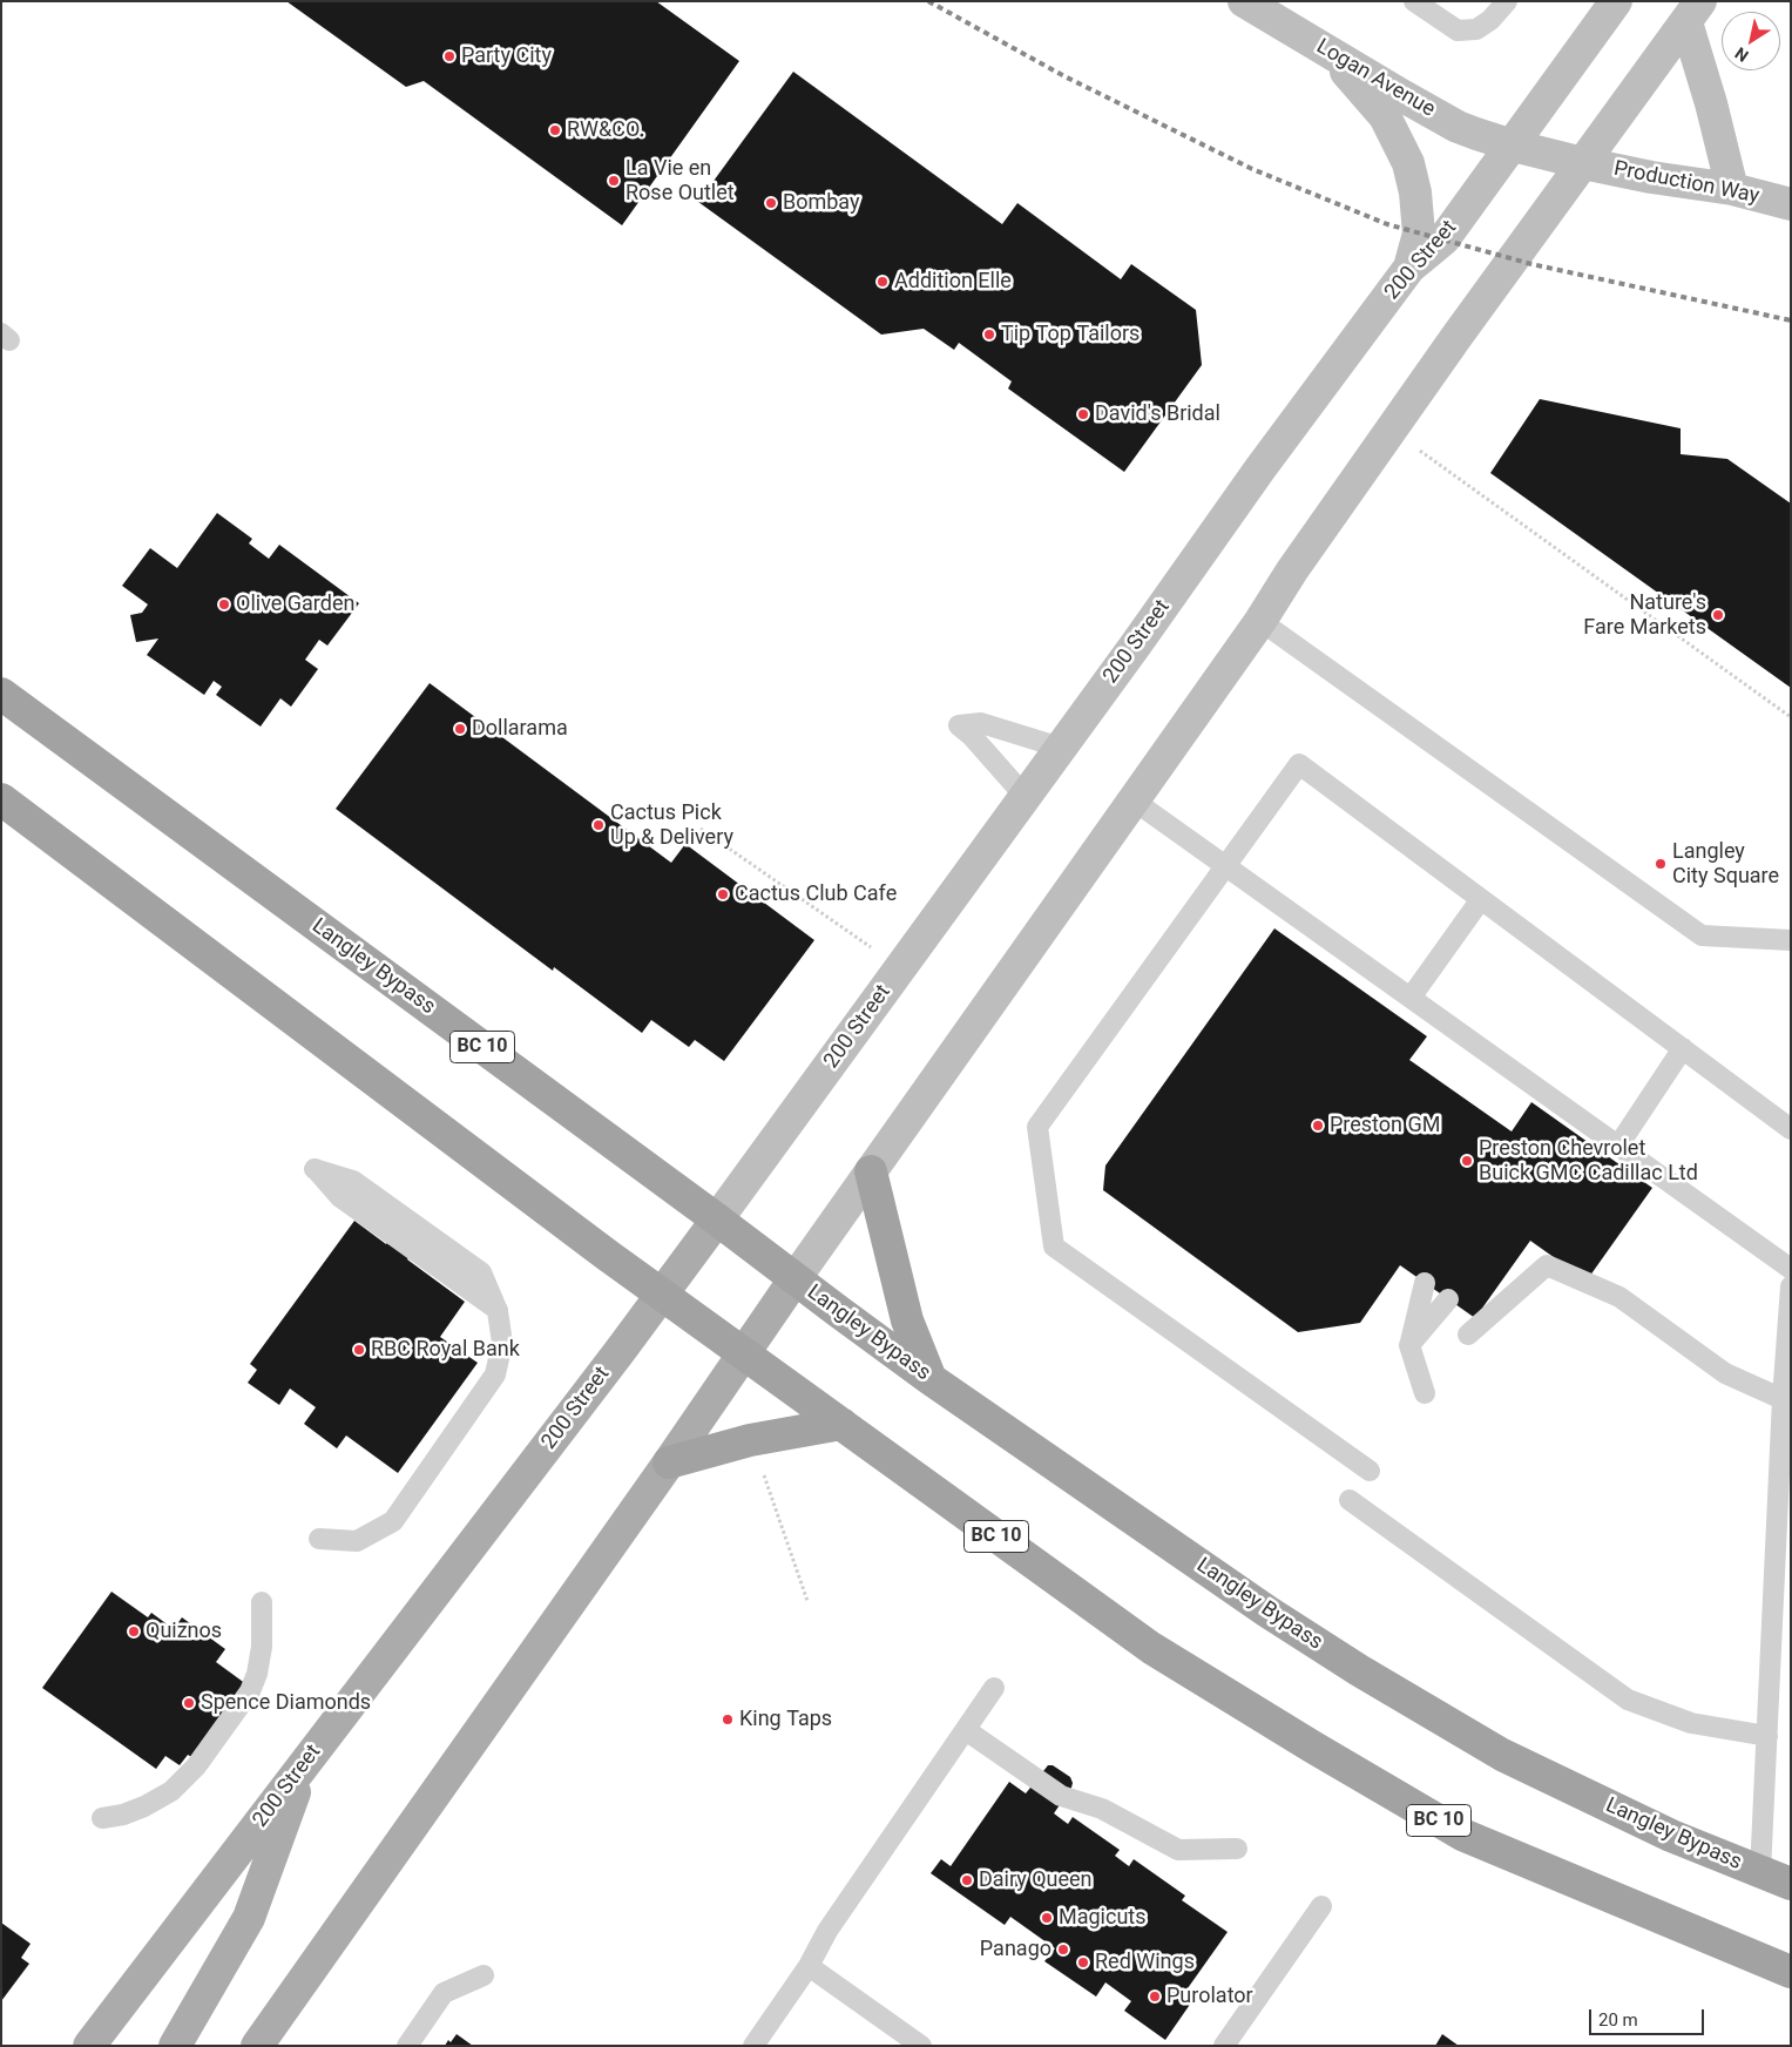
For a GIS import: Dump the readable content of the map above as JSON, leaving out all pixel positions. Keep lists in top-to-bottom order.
{
  "streets": {
    "highway": ["Langley Bypass", "BC 10"],
    "main road": ["Logan Avenue", "Production Way", "200 Street"]
  },
  "crossings": [
    ["Logan Avenue", "Production Way"],
    ["Logan Avenue", "200 Street"],
    ["200 Street", "Langley Bypass"],
    ["200 Street", "BC 10"]
  ],
  "places": [
    "Party City",
    "RW&CO.",
    "La Vie en Rose Outlet",
    "Bombay",
    "Addition Elle",
    "Tip Top Tailors",
    "David's Bridal",
    "Olive Garden",
    "Nature's Fare Markets",
    "Dollarama",
    "Cactus Pick Up & Delivery",
    "Langley City Square",
    "Cactus Club Cafe",
    "Preston GM",
    "Preston Chevrolet Buick GMC Cadillac Ltd",
    "RBC Royal Bank",
    "Quiznos",
    "Spence Diamonds",
    "King Taps",
    "Dairy Queen",
    "Magicuts",
    "Panago",
    "Red Wings",
    "Purolator"
  ],
  "scale_bar": "20 m",
  "north": "bottom left"
}
